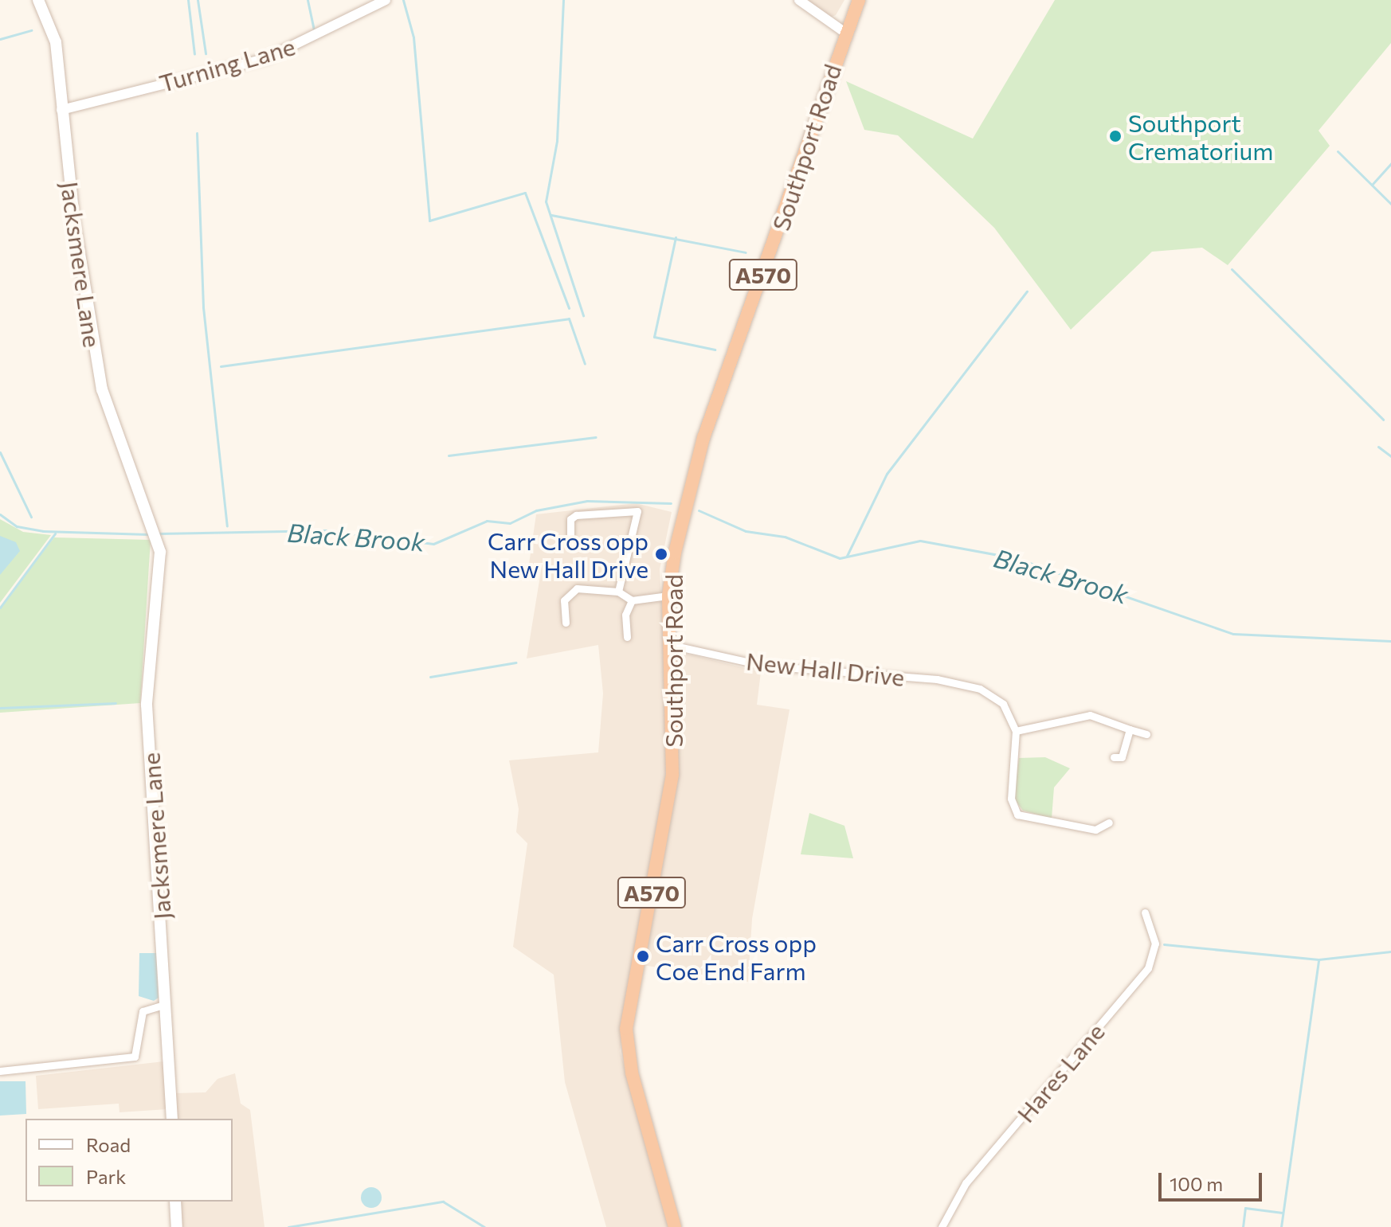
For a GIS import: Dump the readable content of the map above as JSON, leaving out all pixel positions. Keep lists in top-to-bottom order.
{
  "streets": {
    "highway": ["Southport Road", "A570"],
    "main road": ["Jacksmere Lane"],
    "street": ["Turning Lane", "New Hall Drive", "Hares Lane"]
  },
  "crossings": [
    ["Turning Lane", "Jacksmere Lane"],
    ["Southport Road", "New Hall Drive"]
  ],
  "water": ["Black Brook"],
  "places": ["Southport Crematorium", "Carr Cross opp New Hall Drive", "Carr Cross opp Coe End Farm"],
  "legend": ["Road", "Park"],
  "scale_bar": "100 m"
}
